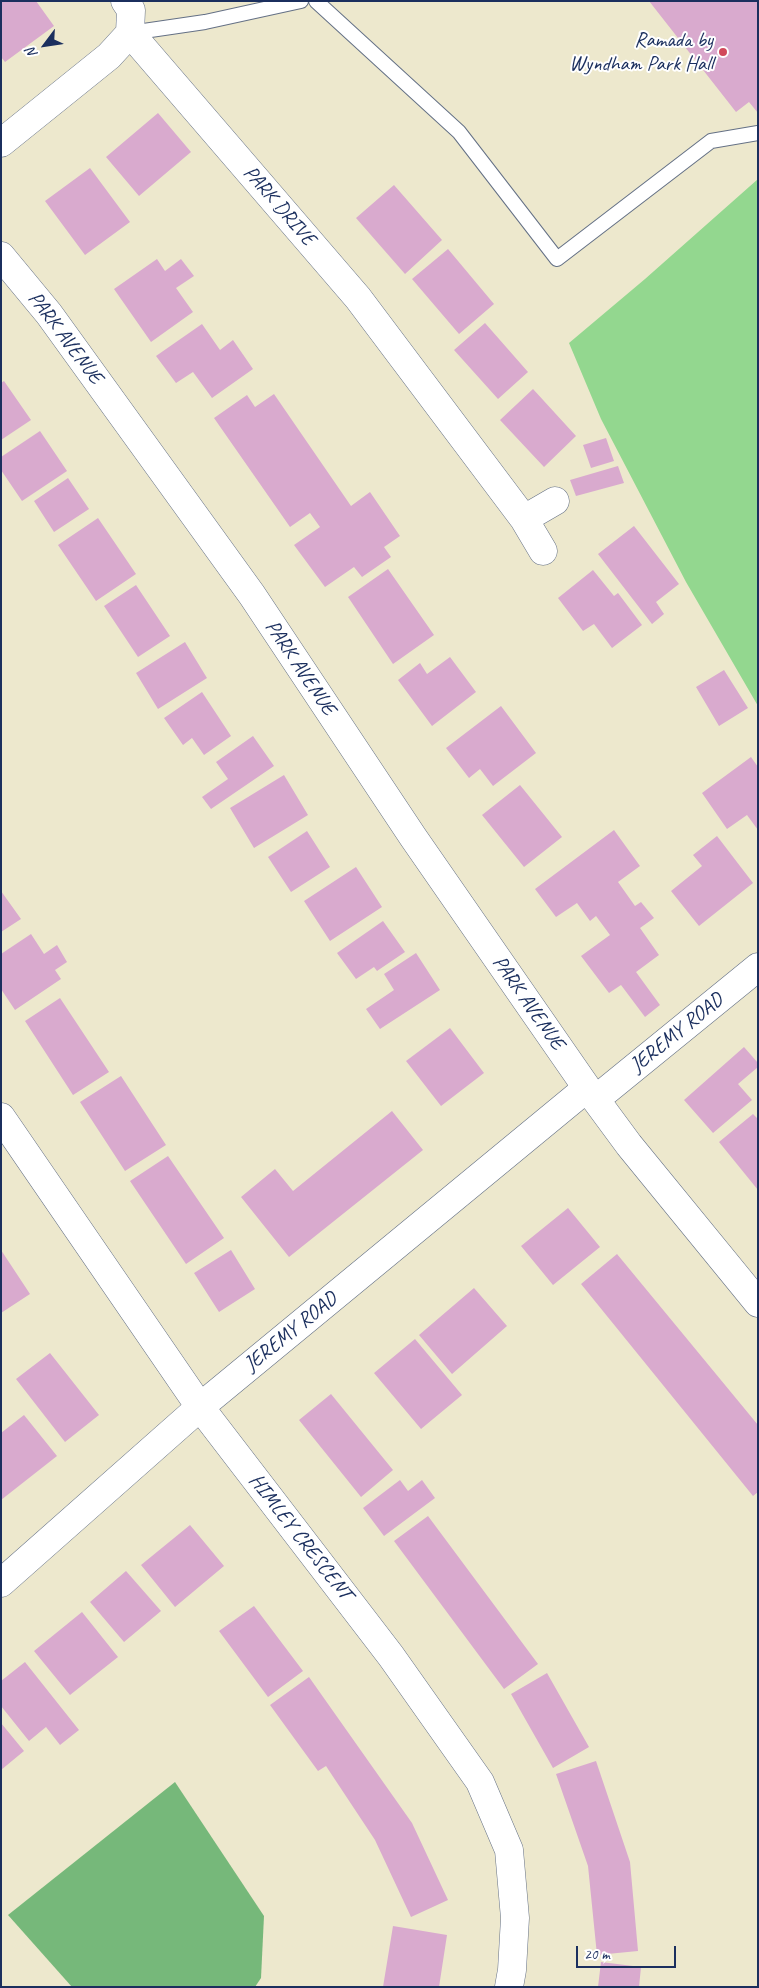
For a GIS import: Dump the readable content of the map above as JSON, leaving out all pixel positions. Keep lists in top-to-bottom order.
{
  "streets": {
    "street": [
      "PARK DRIVE",
      "PARK AVENUE",
      "JEREMY ROAD",
      "HIMLEY CRESCENT"
    ]
  },
  "crossings": [
    ["PARK AVENUE", "JEREMY ROAD"],
    ["JEREMY ROAD", "HIMLEY CRESCENT"]
  ],
  "places": ["Ramada by Wyndham Park Hall"],
  "scale_bar": "20 m",
  "north": "bottom left"
}
